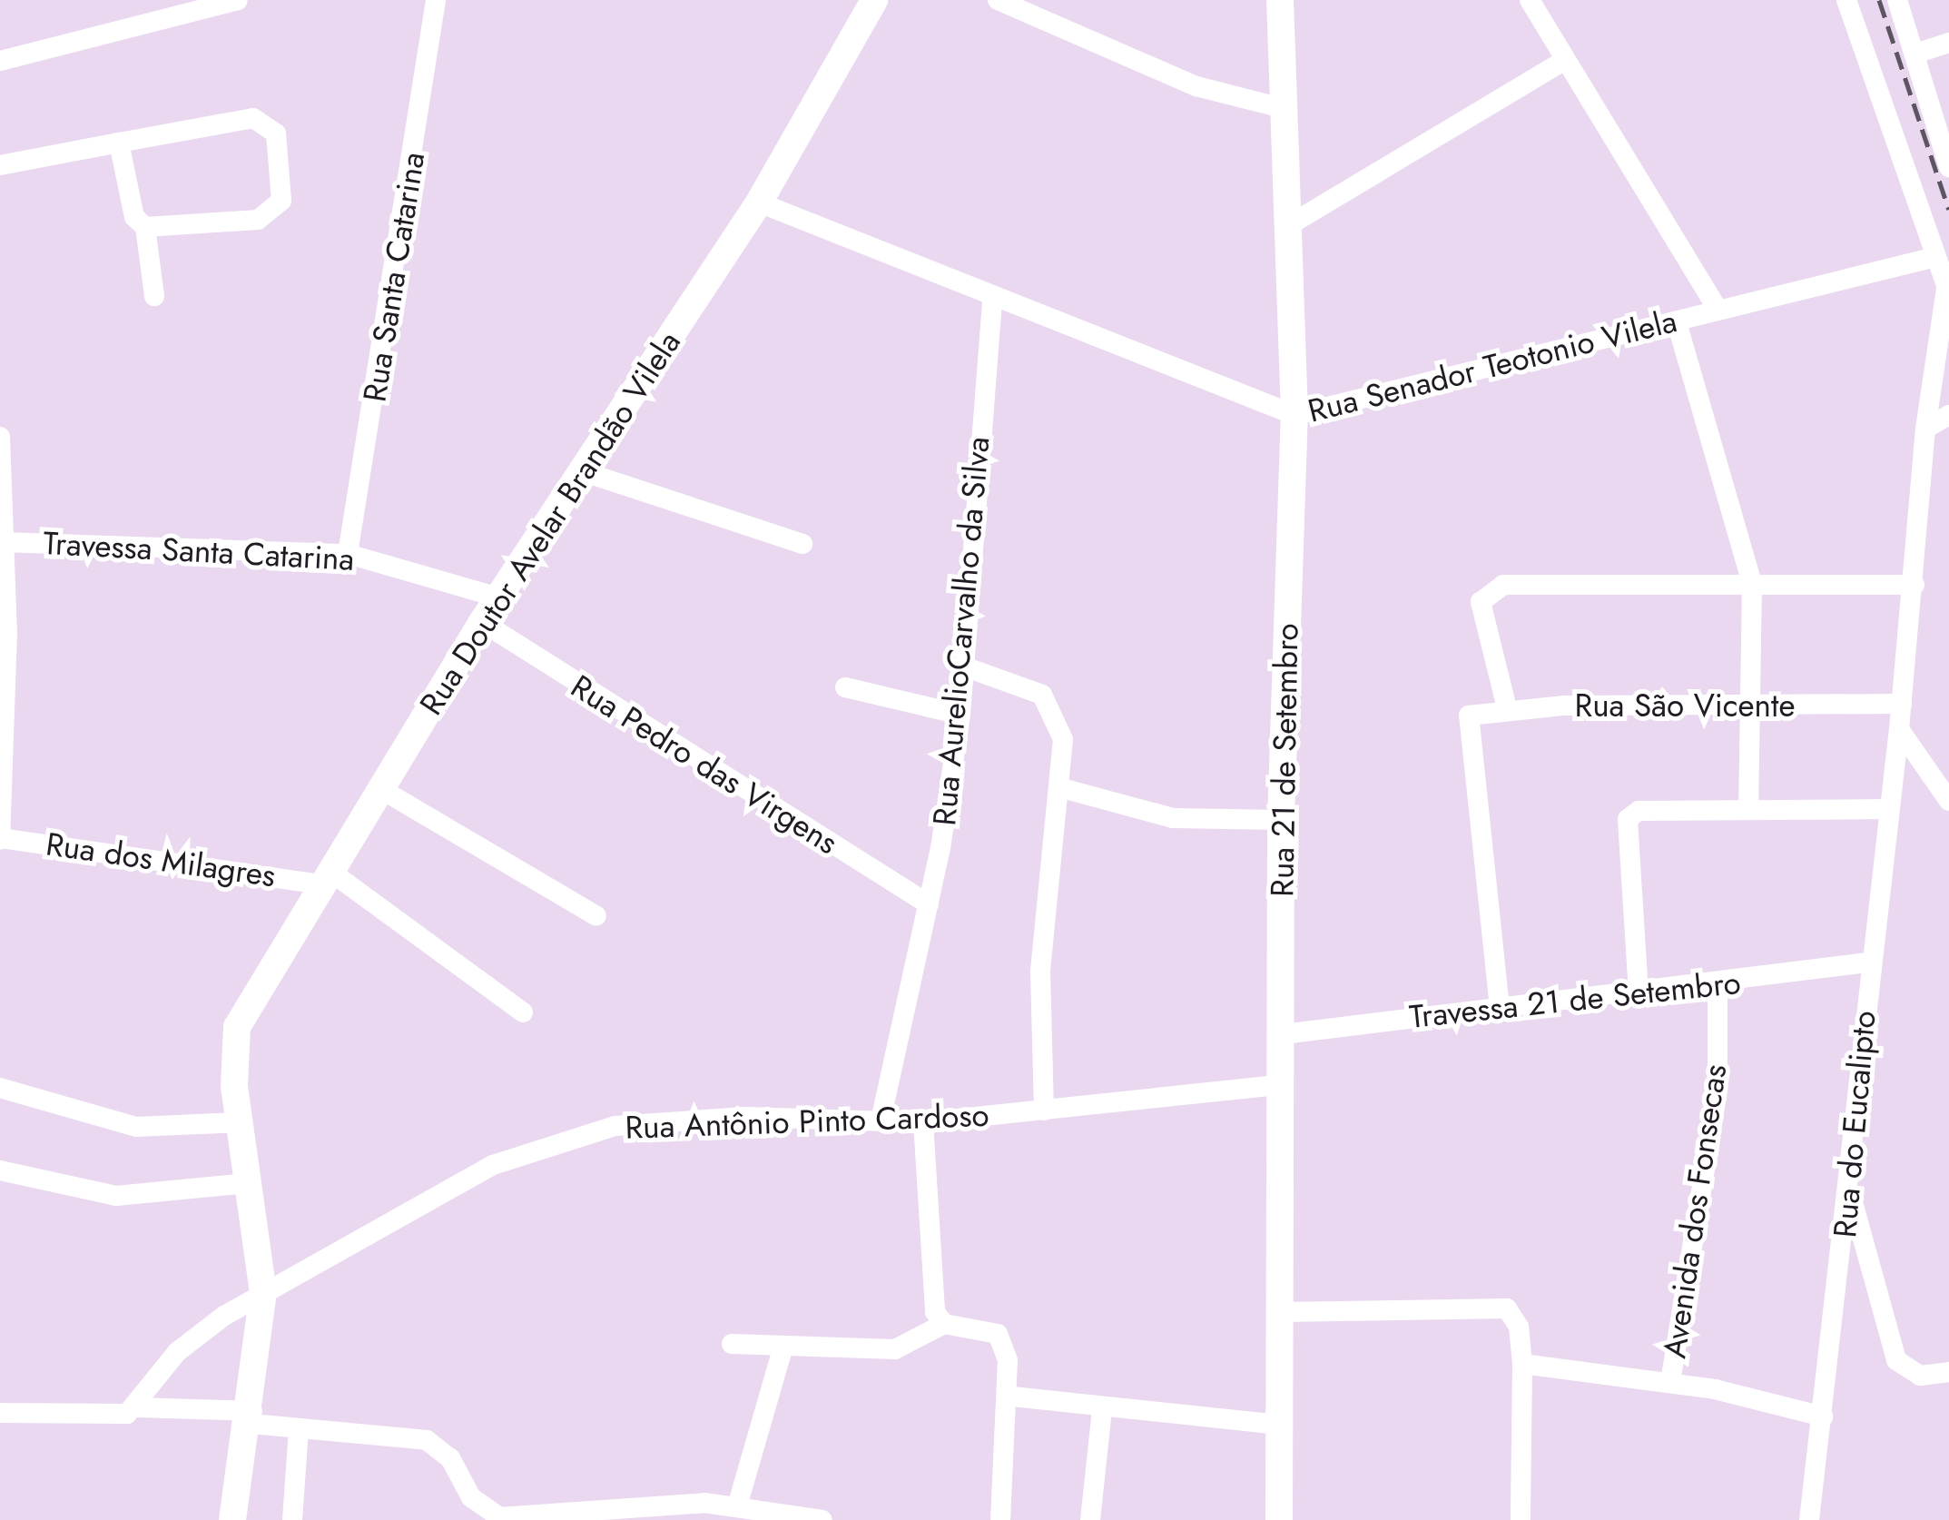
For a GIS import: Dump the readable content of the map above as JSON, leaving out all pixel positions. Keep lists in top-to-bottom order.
{
  "streets": {
    "street": [
      "Rua Santa Catarina",
      "Rua Senador Teotonio Vilela",
      "Rua Doutor Avelar Brandão Vilela",
      "Travessa Santa Catarina",
      "Rua AurelioCarvalho da Silva",
      "Rua São Vicente",
      "Rua 21 de Setembro",
      "Rua Pedro das Virgens",
      "Rua dos Milagres",
      "Travessa 21 de Setembro",
      "Rua Antônio Pinto Cardoso",
      "Rua do Eucalipto",
      "Avenida dos Fonsecas"
    ]
  },
  "crossings": [
    ["Rua Santa Catarina", "Travessa Santa Catarina"],
    ["Rua Senador Teotonio Vilela", "Rua Doutor Avelar Brandão Vilela"],
    ["Rua Senador Teotonio Vilela", "Rua AurelioCarvalho da Silva"],
    ["Rua Senador Teotonio Vilela", "Rua 21 de Setembro"],
    ["Rua Doutor Avelar Brandão Vilela", "Travessa Santa Catarina"],
    ["Rua Doutor Avelar Brandão Vilela", "Rua Pedro das Virgens"],
    ["Rua Doutor Avelar Brandão Vilela", "Rua dos Milagres"],
    ["Rua AurelioCarvalho da Silva", "Rua Pedro das Virgens"],
    ["Rua AurelioCarvalho da Silva", "Rua Antônio Pinto Cardoso"],
    ["Rua São Vicente", "Travessa 21 de Setembro"],
    ["Rua São Vicente", "Rua do Eucalipto"],
    ["Rua 21 de Setembro", "Travessa 21 de Setembro"],
    ["Rua 21 de Setembro", "Rua Antônio Pinto Cardoso"],
    ["Travessa 21 de Setembro", "Rua do Eucalipto"],
    ["Travessa 21 de Setembro", "Avenida dos Fonsecas"]
  ]
}
